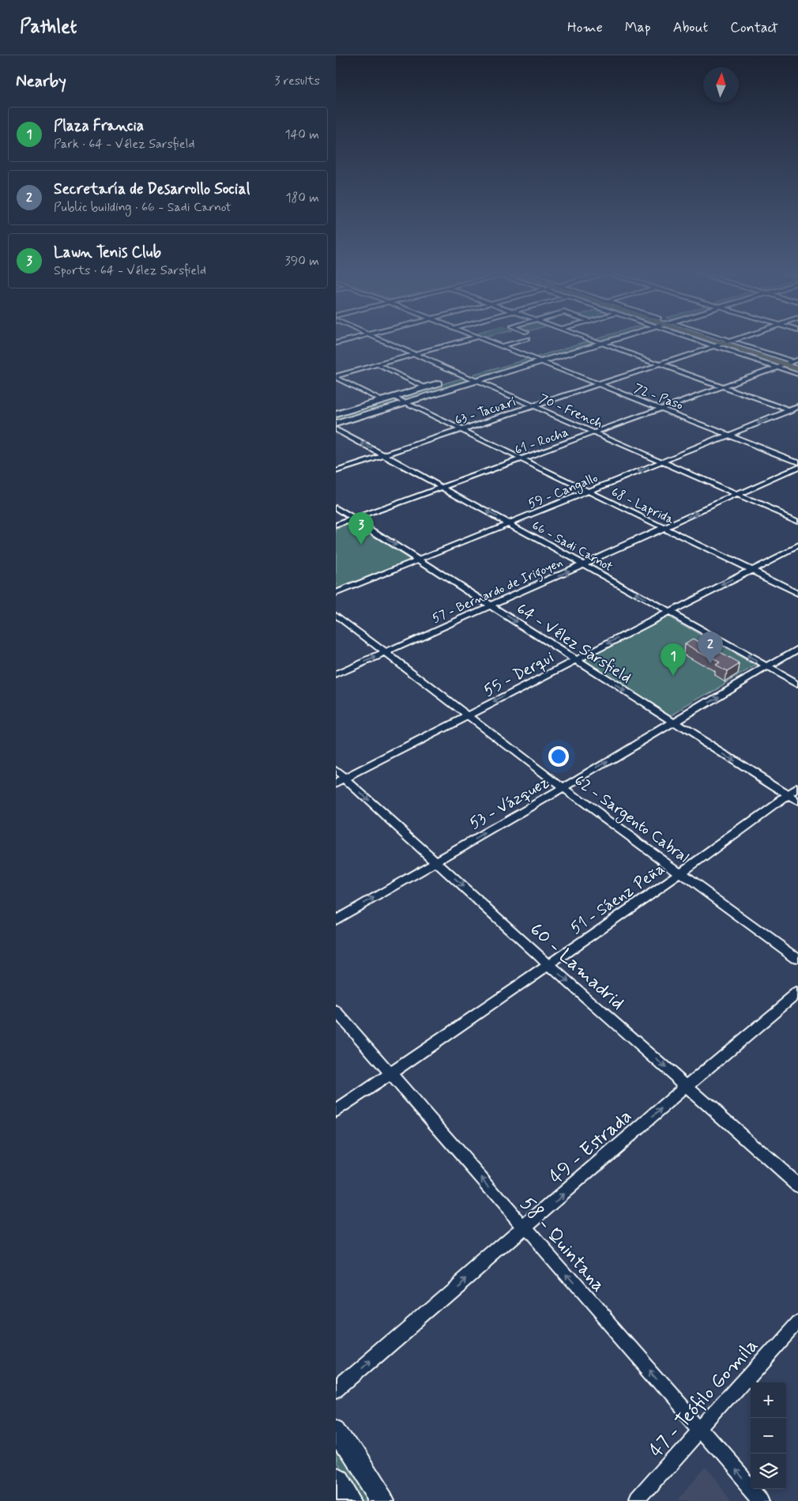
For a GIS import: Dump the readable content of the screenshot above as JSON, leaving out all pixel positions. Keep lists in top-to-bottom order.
{
  "streets": {
    "street": [
      "72 - Paso",
      "63 - Tacuarí",
      "70 - French",
      "61 - Rocha",
      "59 - Cangallo",
      "68 - Laprida",
      "66 - Sadi Carnot",
      "57 - Bernardo de Irigoyen",
      "64 - Vélez Sarsfield",
      "55 - Derqui",
      "53 - Vázquez",
      "62 - Sargento Cabral",
      "51 - Sáenz Peña",
      "60 - Lamadrid",
      "49 - Estrada",
      "58 - Quintana",
      "47 - Teófilo Gomila"
    ]
  },
  "crossings": [
    ["72 - Paso", "63 - Tacuarí"],
    ["72 - Paso", "61 - Rocha"],
    ["72 - Paso", "59 - Cangallo"],
    ["63 - Tacuarí", "70 - French"],
    ["63 - Tacuarí", "68 - Laprida"],
    ["63 - Tacuarí", "66 - Sadi Carnot"],
    ["70 - French", "61 - Rocha"],
    ["70 - French", "59 - Cangallo"],
    ["70 - French", "57 - Bernardo de Irigoyen"],
    ["61 - Rocha", "68 - Laprida"],
    ["61 - Rocha", "66 - Sadi Carnot"],
    ["61 - Rocha", "64 - Vélez Sarsfield"],
    ["59 - Cangallo", "68 - Laprida"],
    ["59 - Cangallo", "66 - Sadi Carnot"],
    ["59 - Cangallo", "64 - Vélez Sarsfield"],
    ["68 - Laprida", "57 - Bernardo de Irigoyen"],
    ["68 - Laprida", "55 - Derqui"],
    ["66 - Sadi Carnot", "57 - Bernardo de Irigoyen"],
    ["66 - Sadi Carnot", "55 - Derqui"],
    ["66 - Sadi Carnot", "53 - Vázquez"],
    ["57 - Bernardo de Irigoyen", "64 - Vélez Sarsfield"],
    ["57 - Bernardo de Irigoyen", "62 - Sargento Cabral"],
    ["64 - Vélez Sarsfield", "55 - Derqui"],
    ["64 - Vélez Sarsfield", "53 - Vázquez"],
    ["64 - Vélez Sarsfield", "51 - Sáenz Peña"],
    ["55 - Derqui", "62 - Sargento Cabral"],
    ["55 - Derqui", "60 - Lamadrid"],
    ["53 - Vázquez", "62 - Sargento Cabral"],
    ["53 - Vázquez", "60 - Lamadrid"],
    ["62 - Sargento Cabral", "51 - Sáenz Peña"],
    ["51 - Sáenz Peña", "60 - Lamadrid"],
    ["51 - Sáenz Peña", "58 - Quintana"],
    ["60 - Lamadrid", "49 - Estrada"],
    ["49 - Estrada", "58 - Quintana"],
    ["58 - Quintana", "47 - Teófilo Gomila"]
  ],
  "one_way": [
    "66 - Sadi Carnot",
    "57 - Bernardo de Irigoyen",
    "64 - Vélez Sarsfield",
    "55 - Derqui",
    "53 - Vázquez",
    "60 - Lamadrid",
    "49 - Estrada",
    "58 - Quintana"
  ],
  "north": "top",
  "page": {
    "header": "Pathlet",
    "nav": [
      "Home",
      "Map",
      "About",
      "Contact"
    ],
    "heading": ["Nearby", "3 results"],
    "list": [
      {
        "mark": "1",
        "name": "Plaza Francia",
        "note": "Park · 64 - Vélez Sarsfield",
        "value": "140 m"
      },
      {
        "mark": "2",
        "name": "Secretaría de Desarrollo Social",
        "note": "Public building · 66 - Sadi Carnot",
        "value": "180 m"
      },
      {
        "mark": "3",
        "name": "Lawn Tenis Club",
        "note": "Sports · 64 - Vélez Sarsfield",
        "value": "390 m"
      }
    ],
    "pins": ["3", "2", "1"],
    "map_buttons": ["+", "−"]
  }
}
